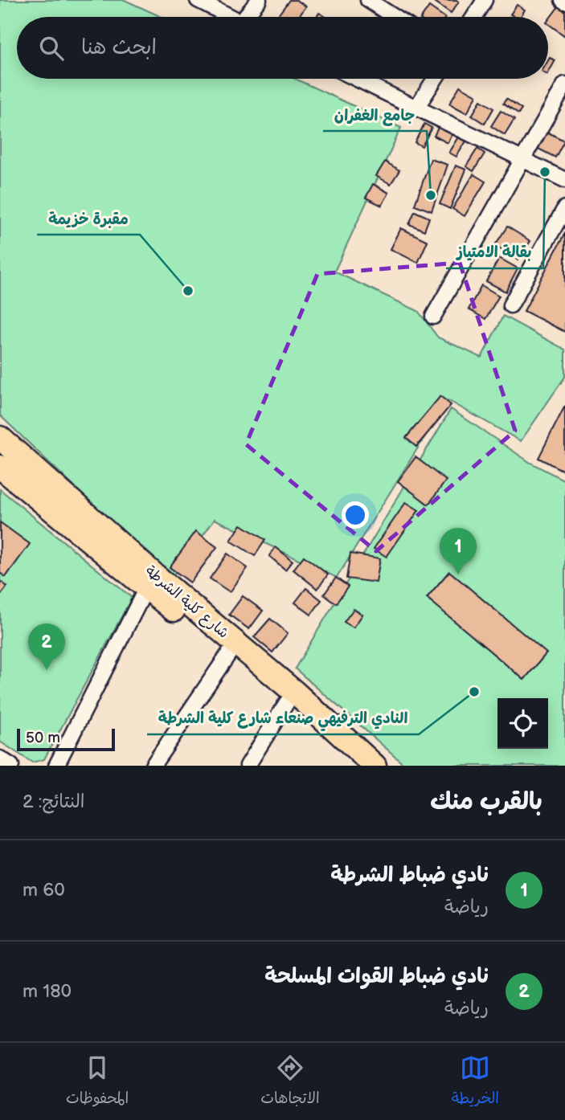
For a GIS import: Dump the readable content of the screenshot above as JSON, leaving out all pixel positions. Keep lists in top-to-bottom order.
{
  "streets": {
    "main road": ["شارع كلية الشرطة"]
  },
  "places": [
    "بقالة الامتياز",
    "جامع الغفران",
    "مقبرة خزيمة",
    "النادي الترفيهي صنعاء شارع كلية الشرطة"
  ],
  "scale_bar": "50 m",
  "page": {
    "search": "ابحث هنا",
    "pins": ["1", "2"],
    "scale": "50 m",
    "heading": ["بالقرب منك", "النتائج: 2"],
    "list": [
      {
        "mark": "1",
        "name": "نادي ضباط الشرطة",
        "note": "رياضة",
        "value": "60 m"
      },
      {
        "mark": "2",
        "name": "نادي ضباط القوات المسلحة",
        "note": "رياضة",
        "value": "180 m"
      }
    ],
    "nav": ["الخريطة", "الاتجاهات", "المحفوظات"]
  }
}
